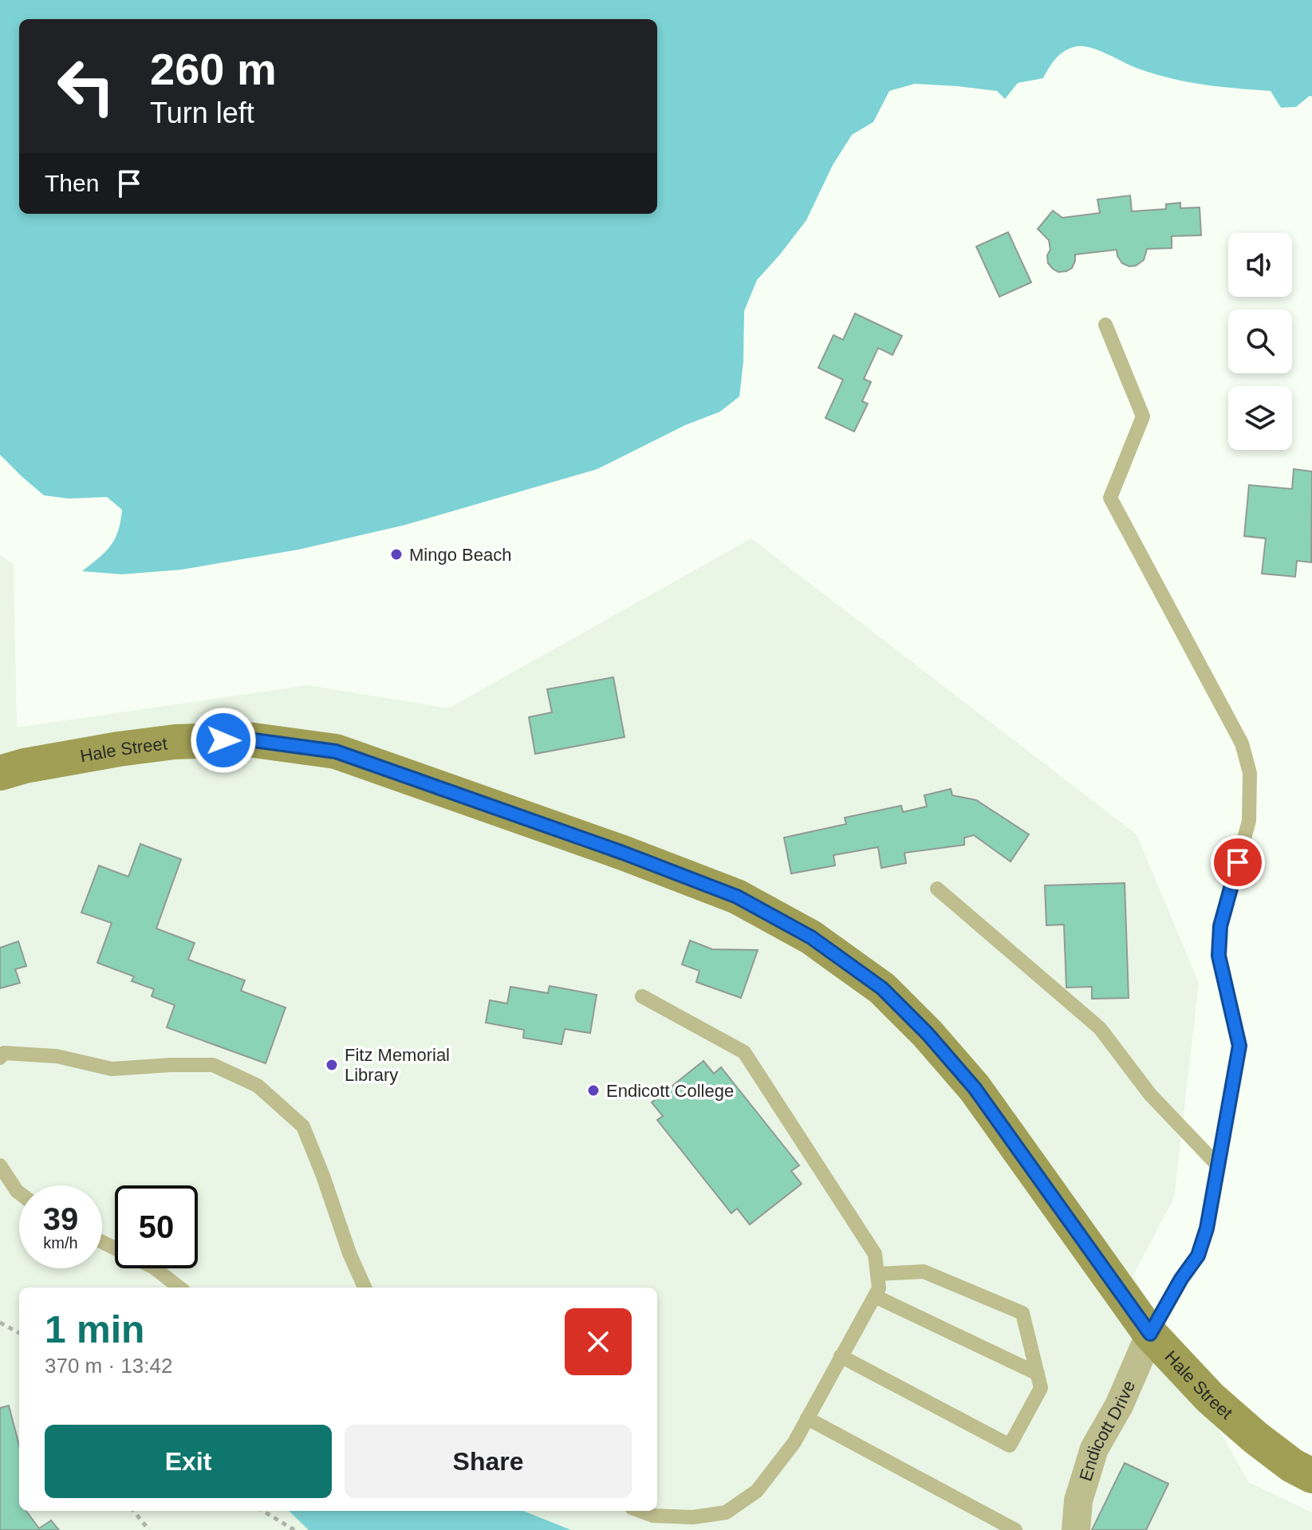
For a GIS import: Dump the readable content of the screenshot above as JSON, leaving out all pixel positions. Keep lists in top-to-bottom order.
{
  "streets": {
    "main road": ["Hale Street"],
    "street": ["Endicott Drive"]
  },
  "crossings": [
    ["Hale Street", "Endicott Drive"]
  ],
  "places": ["Mingo Beach", "Fitz Memorial Library", "Endicott College"],
  "page": {
    "turn": ["260 m", "Turn left"],
    "then": "Then",
    "speed": "39 km/h",
    "limit": "50",
    "heading": ["1 min", "370 m · 13:42"],
    "buttons": ["Exit", "Share"]
  }
}
